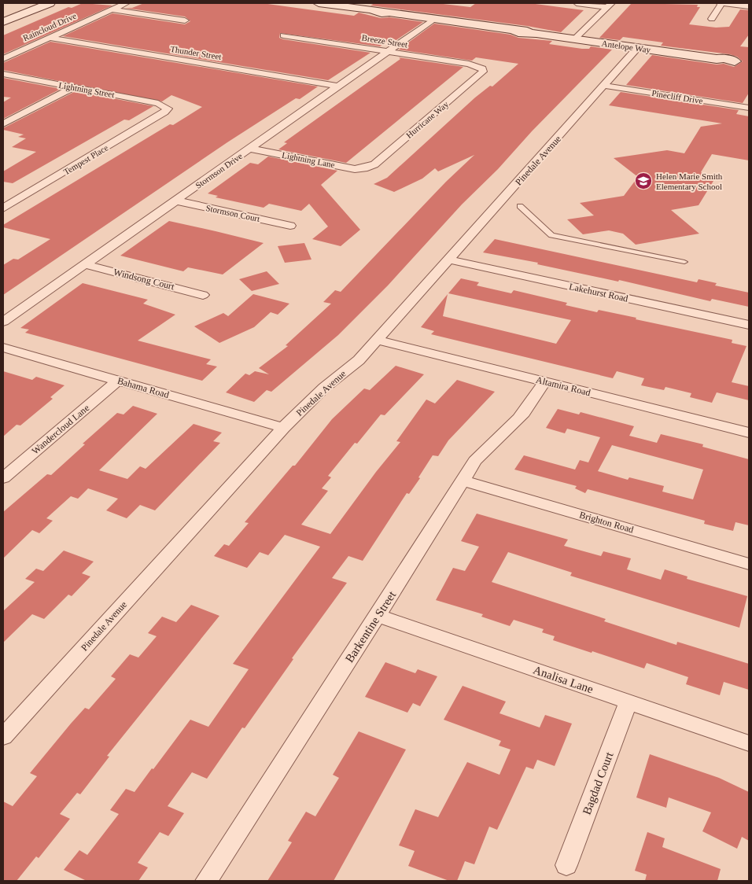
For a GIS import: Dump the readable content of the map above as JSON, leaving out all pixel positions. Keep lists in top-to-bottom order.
{
  "streets": {
    "street": [
      "Raincloud Drive",
      "Breeze Street",
      "Antelope Way",
      "Thunder Street",
      "Lightning Street",
      "Pinecliff Drive",
      "Hurricane Way",
      "Tempest Place",
      "Lightning Lane",
      "Pinedale Avenue",
      "Stormson Drive",
      "Stormson Court",
      "Windsong Court",
      "Lakehurst Road",
      "Altamira Road",
      "Bahama Road",
      "Wandercloud Lane",
      "Brighton Road",
      "Barkentine Street",
      "Analisa Lane",
      "Bagdad Court"
    ]
  },
  "crossings": [
    ["Raincloud Drive", "Thunder Street"],
    ["Breeze Street", "Hurricane Way"],
    ["Breeze Street", "Stormson Drive"],
    ["Antelope Way", "Pinedale Avenue"],
    ["Antelope Way", "Stormson Drive"],
    ["Thunder Street", "Stormson Drive"],
    ["Lightning Street", "Tempest Place"],
    ["Pinecliff Drive", "Pinedale Avenue"],
    ["Hurricane Way", "Lightning Lane"],
    ["Lightning Lane", "Stormson Drive"],
    ["Pinedale Avenue", "Lakehurst Road"],
    ["Pinedale Avenue", "Altamira Road"],
    ["Pinedale Avenue", "Bahama Road"],
    ["Stormson Drive", "Stormson Court"],
    ["Stormson Drive", "Windsong Court"],
    ["Altamira Road", "Barkentine Street"],
    ["Bahama Road", "Wandercloud Lane"],
    ["Brighton Road", "Barkentine Street"],
    ["Barkentine Street", "Analisa Lane"],
    ["Analisa Lane", "Bagdad Court"]
  ],
  "places": {
    "school or university": ["Helen Marie Smith Elementary School"]
  }
}
